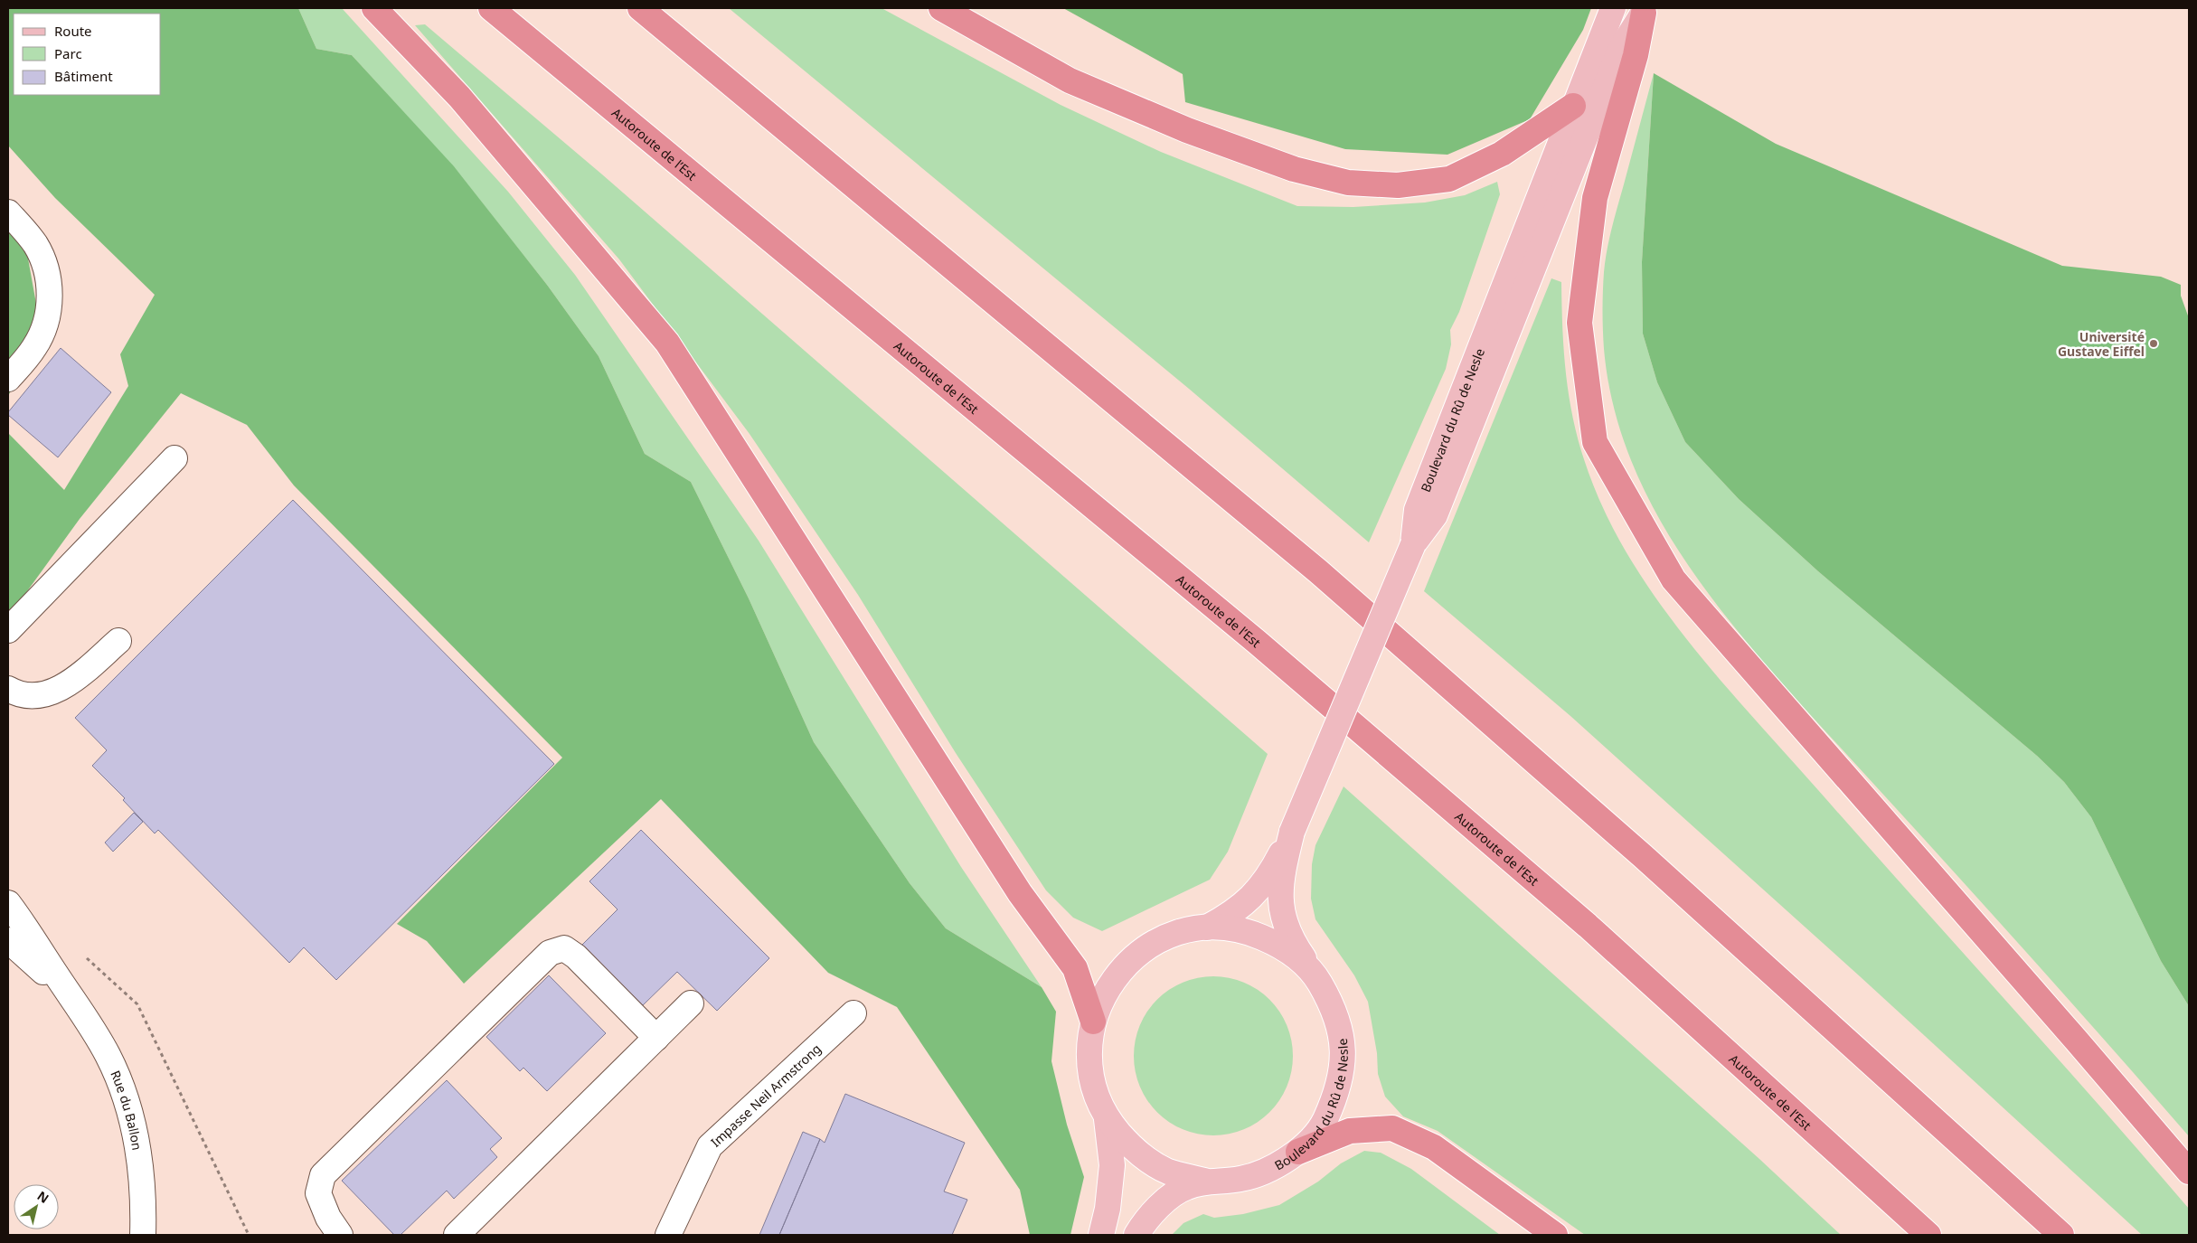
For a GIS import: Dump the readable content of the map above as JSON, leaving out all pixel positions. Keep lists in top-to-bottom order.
{
  "streets": {
    "highway": ["Autoroute de l’Est"],
    "main road": ["Boulevard du Rû de Nesle"],
    "street": ["Impasse Neil Armstrong", "Rue du Ballon"]
  },
  "places": ["Université Gustave Eiffel"],
  "legend": ["Route", "Parc", "Bâtiment"],
  "north": "top right"
}
